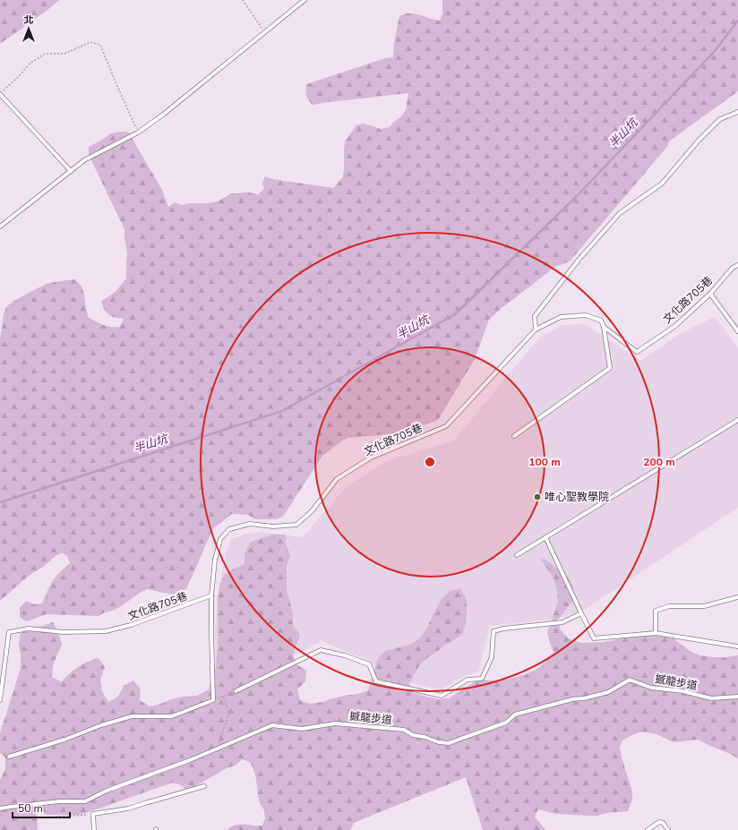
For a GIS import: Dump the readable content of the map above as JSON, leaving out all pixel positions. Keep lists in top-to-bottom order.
{
  "streets": {
    "lane": ["文化路705巷", "撼龍步道"]
  },
  "water": ["半山坑"],
  "places": ["唯心聖教學院"],
  "scale_bar": "50 m",
  "north": "top",
  "rings": ["100 m", "200 m"]
}
